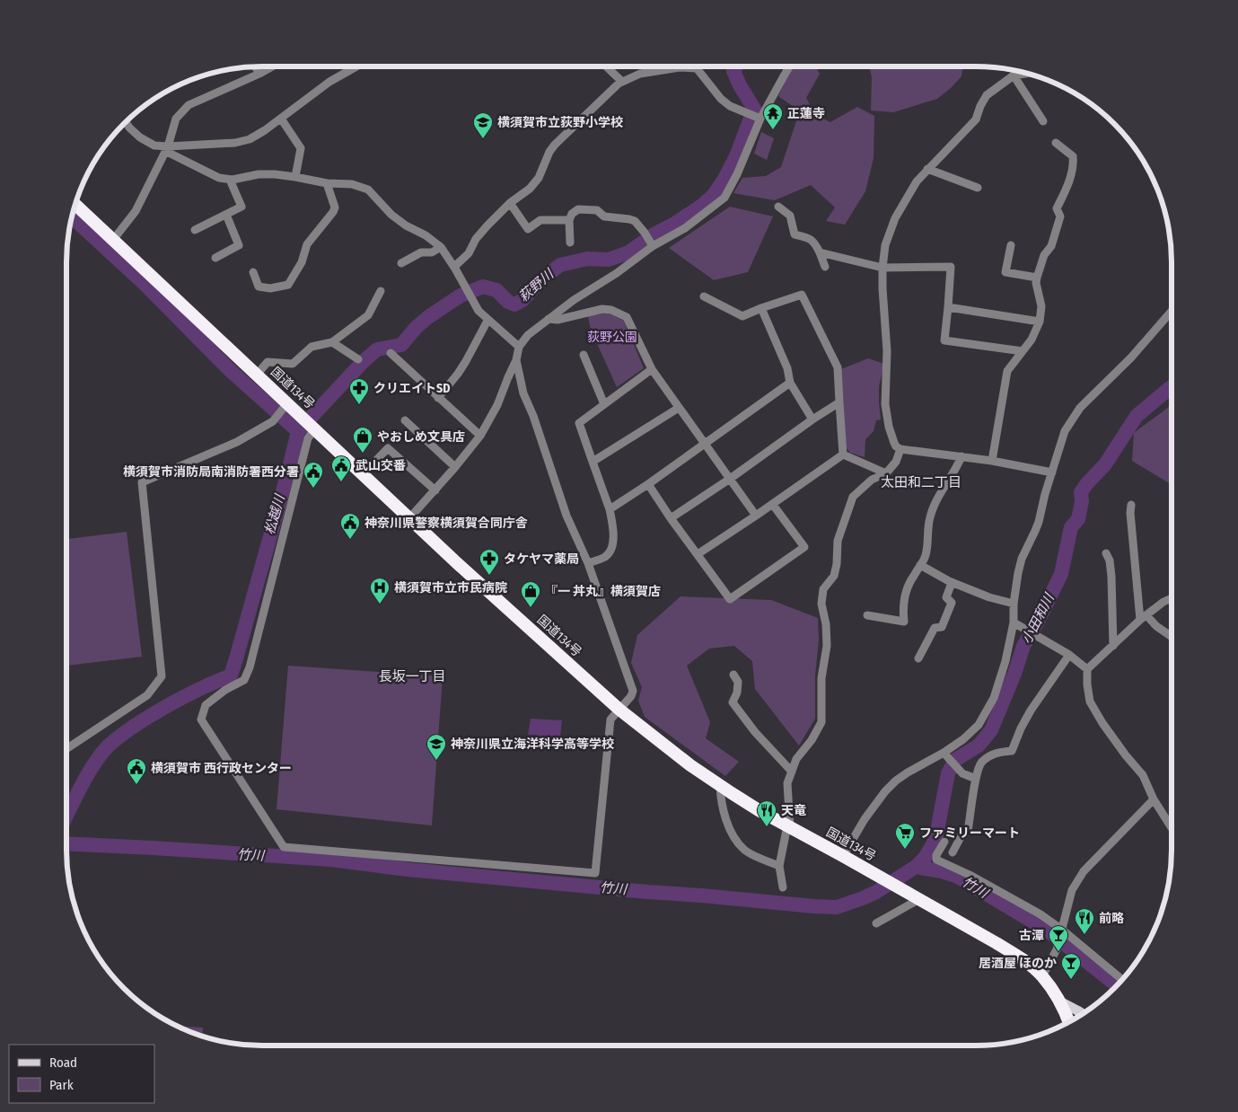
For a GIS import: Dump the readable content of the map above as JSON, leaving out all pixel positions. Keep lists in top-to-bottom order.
{
  "streets": {
    "highway": ["国道134号"]
  },
  "districts": ["太田和二丁目", "長坂一丁目"],
  "water": [
    "萩野川",
    "松越川",
    "小田和川",
    "竹川"
  ],
  "parks": ["荻野公園"],
  "places": {
    "temple": ["正蓮寺"],
    "school or university": ["横須賀市立荻野小学校", "神奈川県立海洋科学高等学校"],
    "pharmacy": ["クリエイトSD", "タケヤマ薬局"],
    "shop": ["やおしめ文具店", "『一 丼丸』横須賀店"],
    "public building": [
      "武山交番",
      "横須賀市消防局南消防署西分署",
      "神奈川県警察横須賀合同庁舎",
      "横須賀市 西行政センター"
    ],
    "hospital": ["横須賀市立市民病院"],
    "restaurant": ["天竜", "前略"],
    "supermarket": ["ファミリーマート"],
    "bar": ["古潭", "居酒屋 ほのか"]
  },
  "legend": ["Road", "Park"]
}
